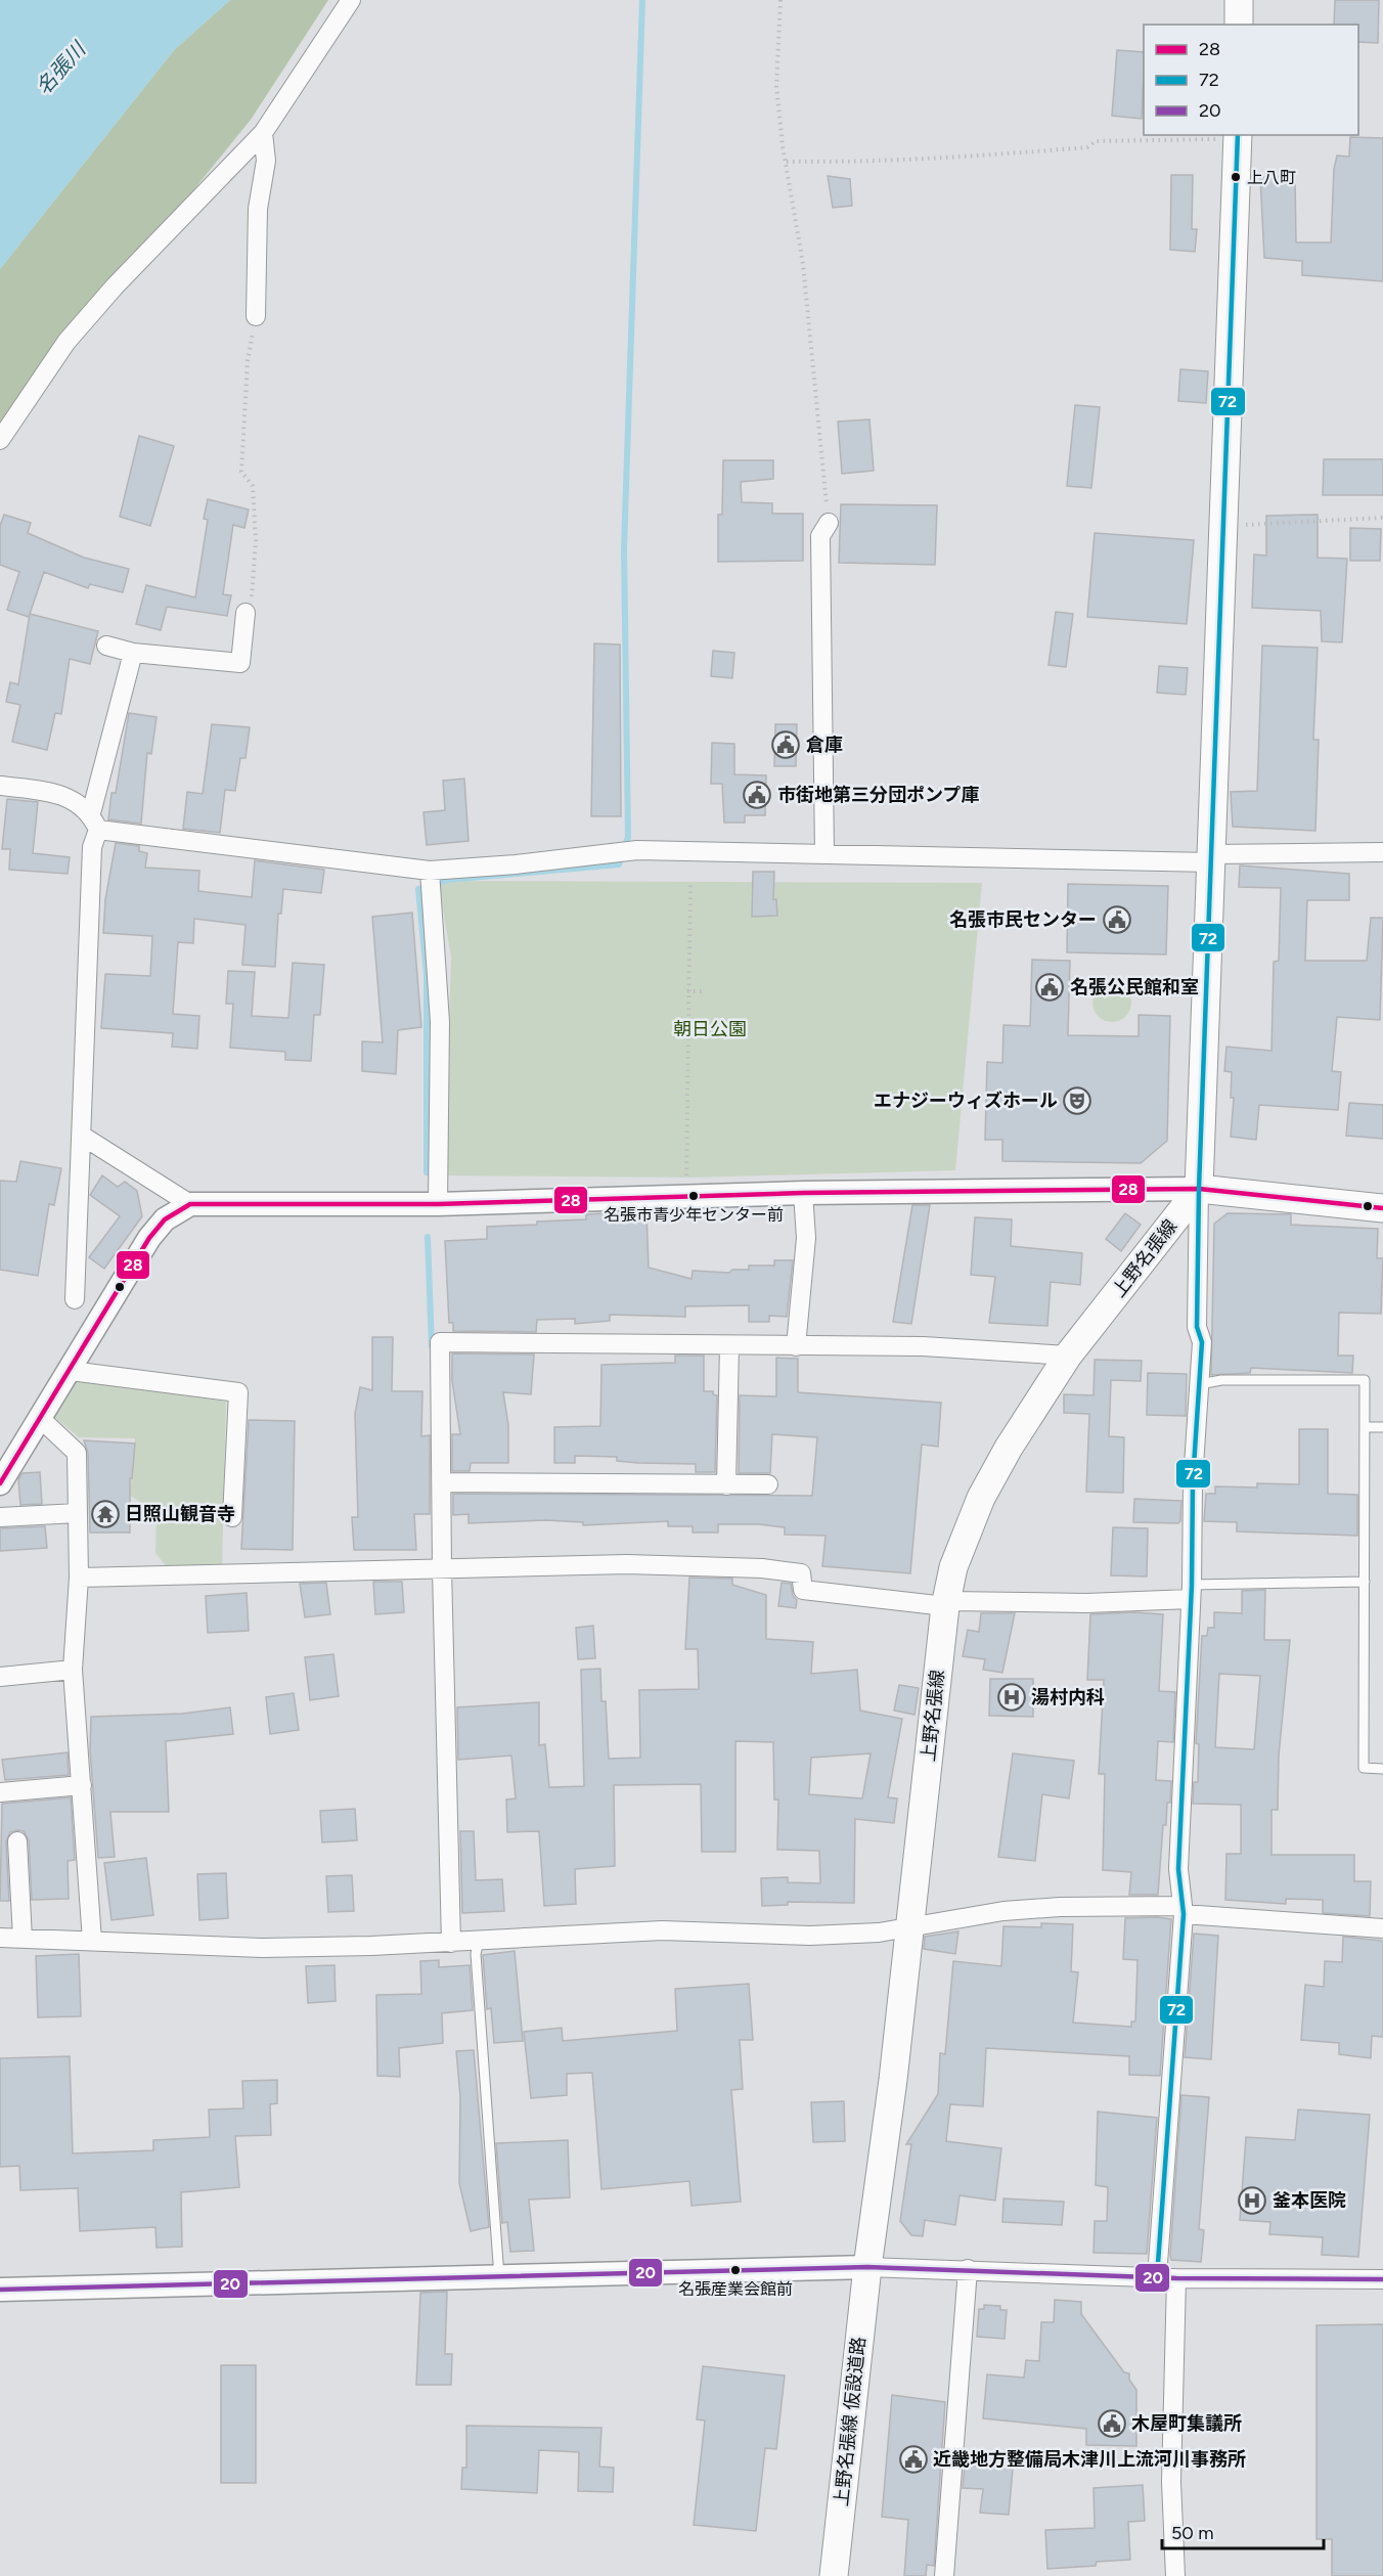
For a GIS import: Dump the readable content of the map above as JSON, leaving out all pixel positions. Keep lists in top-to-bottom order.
{
  "streets": {
    "main road": ["上野名張線", "上野名張線 仮設道路"]
  },
  "crossings": [
    ["上野名張線", "上野名張線 仮設道路"]
  ],
  "water": ["名張川"],
  "parks": ["朝日公園"],
  "places": {
    "other": ["上八町", "名張市青少年センター前", "名張産業会館前"],
    "public building": [
      "倉庫",
      "市街地第三分団ポンプ庫",
      "名張市民センター",
      "名張公民館和室",
      "木屋町集議所",
      "近畿地方整備局木津川上流河川事務所"
    ],
    "theatre": ["エナジーウィズホール"],
    "temple": ["日照山観音寺"],
    "hospital": ["湯村内科", "釜本医院"]
  },
  "lines": ["transit line 72", "transit line 28", "transit line 20"],
  "legend": ["28", "72", "20"],
  "scale_bar": "50 m"
}
